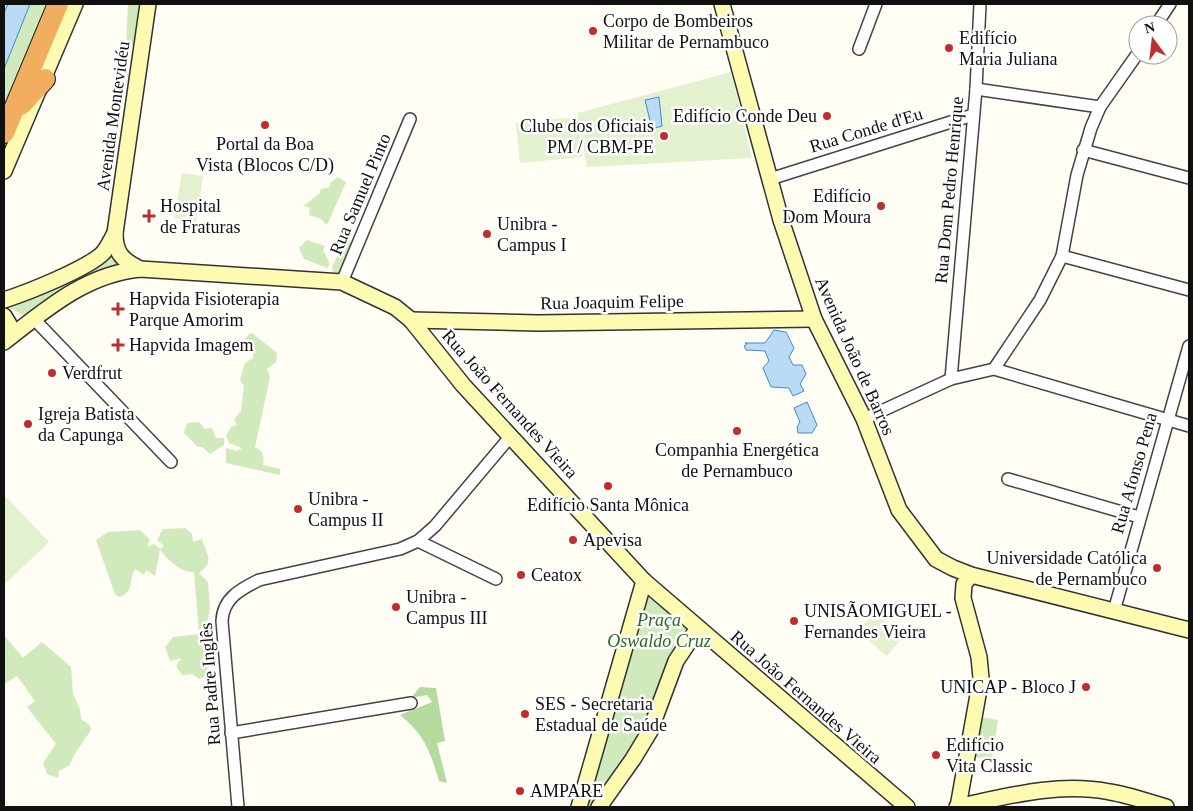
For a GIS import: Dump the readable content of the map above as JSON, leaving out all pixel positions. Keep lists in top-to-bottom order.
{
  "streets": {
    "main road": [
      "Avenida Montevidéu",
      "Rua Joaquim Felipe",
      "Avenida João de Barros",
      "Rua João Fernandes Vieira"
    ],
    "street": [
      "Rua Conde d'Eu",
      "Rua Dom Pedro Henrique",
      "Rua Samuel Pinto",
      "Rua Afonso Pena",
      "Rua Padre Inglês"
    ]
  },
  "crossings": [
    ["Avenida Montevidéu", "Rua João Fernandes Vieira"],
    ["Rua Conde d'Eu", "Rua Dom Pedro Henrique"],
    ["Rua Conde d'Eu", "Avenida João de Barros"],
    ["Rua Samuel Pinto", "Rua João Fernandes Vieira"],
    ["Rua Joaquim Felipe", "Avenida João de Barros"],
    ["Rua Joaquim Felipe", "Rua João Fernandes Vieira"],
    ["Avenida João de Barros", "Rua Afonso Pena"],
    ["Rua João Fernandes Vieira", "Rua Padre Inglês"]
  ],
  "parks": ["Praça Oswaldo Cruz"],
  "places": {
    "other": [
      "Corpo de Bombeiros Militar de Pernambuco",
      "Edifício Maria Juliana",
      "Edifício Conde Deu",
      "Portal da Boa Vista (Blocos C/D)",
      "Clube dos Oficiais PM / CBM-PE",
      "Edifício Dom Moura",
      "Unibra - Campus I",
      "Verdfrut",
      "Igreja Batista da Capunga",
      "Companhia Energética de Pernambuco",
      "Edifício Santa Mônica",
      "Unibra - Campus II",
      "Apevisa",
      "Universidade Católica de Pernambuco",
      "Ceatox",
      "Unibra - Campus III",
      "UNISÃOMIGUEL - Fernandes Vieira",
      "UNICAP - Bloco J",
      "SES - Secretaria Estadual de Saúde",
      "Edifício Vita Classic",
      "AMPARE"
    ],
    "health": ["Hospital de Fraturas", "Hapvida Fisioterapia Parque Amorim", "Hapvida Imagem"]
  },
  "north": "top"
}
